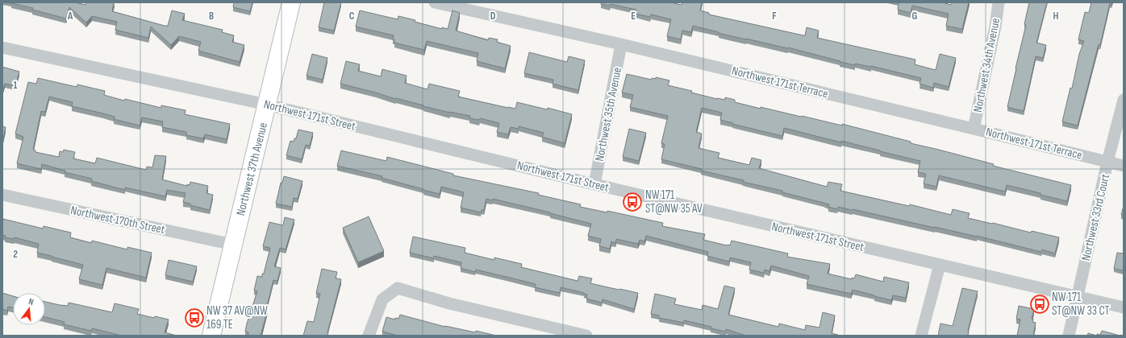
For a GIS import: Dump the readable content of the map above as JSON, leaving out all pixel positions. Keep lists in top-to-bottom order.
{
  "streets": {
    "main road": ["Northwest 37th Avenue"],
    "street": [
      "Northwest 34th Avenue",
      "Northwest 171st Terrace",
      "Northwest 35th Avenue",
      "Northwest 171st Street",
      "Northwest 33rd Court",
      "Northwest 170th Street"
    ]
  },
  "crossings": [
    ["Northwest 34th Avenue", "Northwest 171st Terrace"],
    ["Northwest 171st Terrace", "Northwest 35th Avenue"],
    ["Northwest 171st Terrace", "Northwest 33rd Court"],
    ["Northwest 35th Avenue", "Northwest 171st Street"],
    ["Northwest 171st Street", "Northwest 37th Avenue"],
    ["Northwest 171st Street", "Northwest 33rd Court"],
    ["Northwest 37th Avenue", "Northwest 170th Street"]
  ],
  "places": {
    "bus stop": ["NW 171 ST@NW 35 AV", "NW 171 ST@NW 33 CT", "NW 37 AV@NW 169 TE"]
  },
  "north": "top",
  "grid": {
    "columns": [
      "A",
      "B",
      "C",
      "D",
      "E",
      "F",
      "G",
      "H"
    ],
    "rows": ["1", "2"]
  }
}
